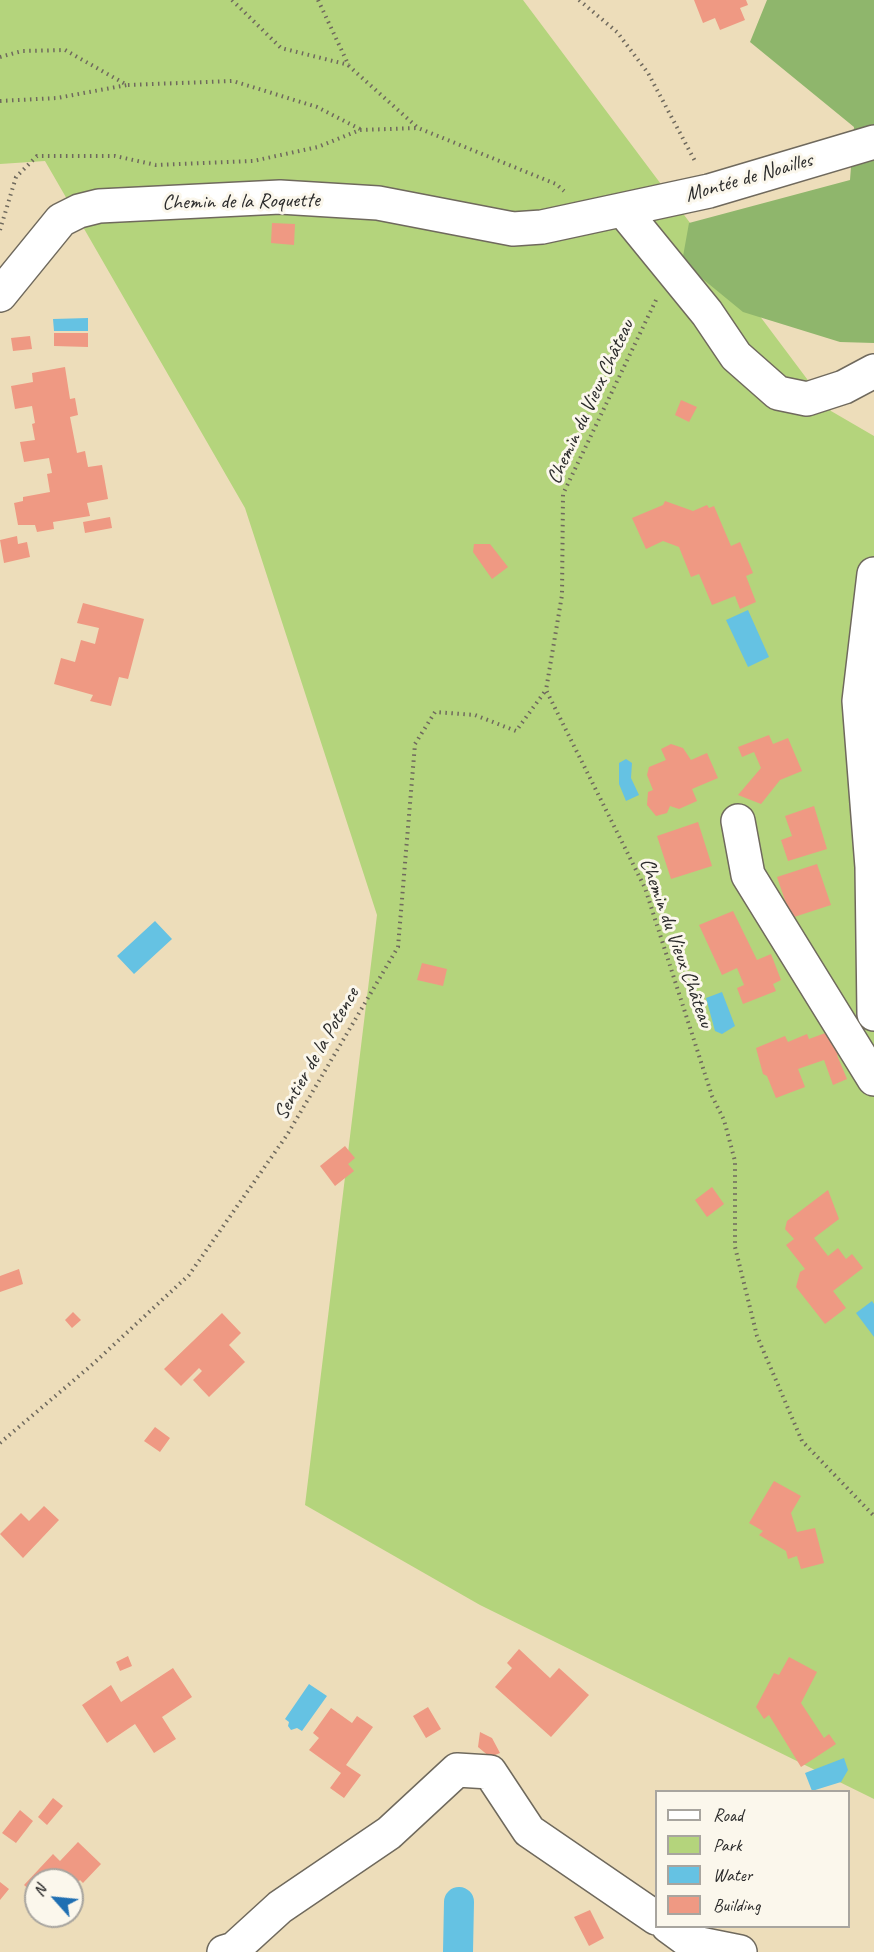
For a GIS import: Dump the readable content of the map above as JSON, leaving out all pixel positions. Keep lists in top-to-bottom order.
{
  "streets": {
    "street": ["Montée de Noailles", "Chemin de la Roquette"],
    "path": ["Chemin du Vieux Château", "Sentier de la Potence"]
  },
  "crossings": [
    ["Montée de Noailles", "Chemin de la Roquette"],
    ["Chemin du Vieux Château", "Sentier de la Potence"]
  ],
  "legend": [
    "Road",
    "Park",
    "Water",
    "Building"
  ],
  "north": "top left"
}
